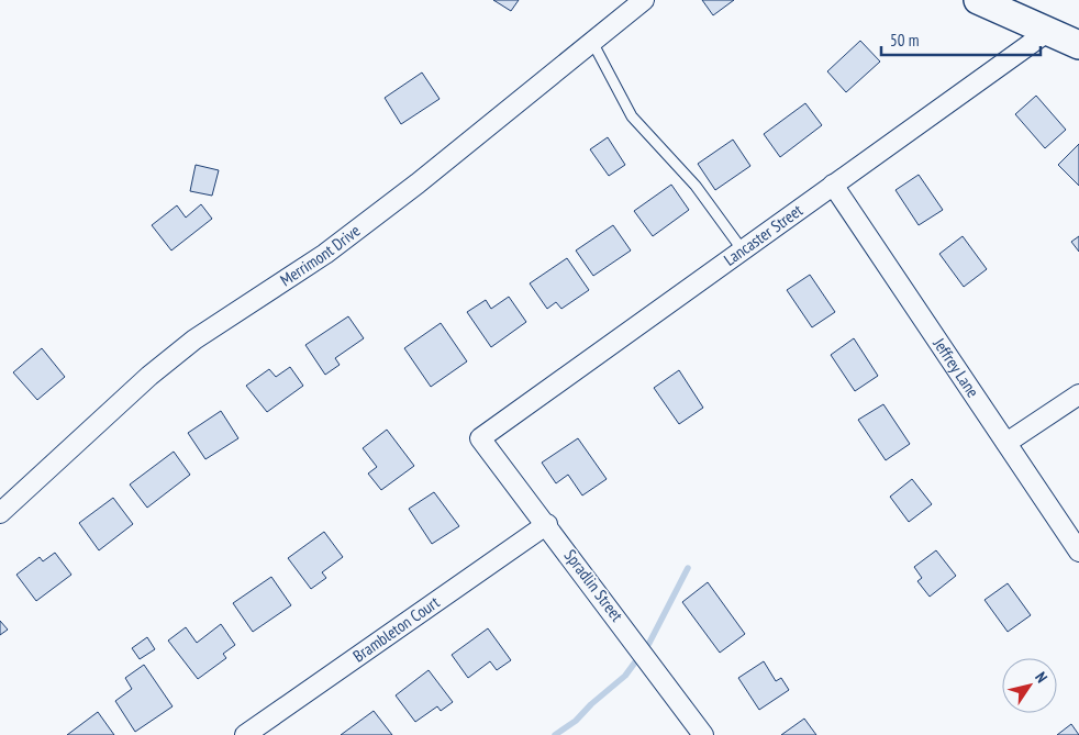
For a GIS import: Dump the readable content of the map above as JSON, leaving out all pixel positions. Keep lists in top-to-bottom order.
{
  "streets": {
    "street": [
      "Lancaster Street",
      "Merrimont Drive",
      "Jeffrey Lane",
      "Spradlin Street",
      "Brambleton Court"
    ]
  },
  "crossings": [
    ["Lancaster Street", "Jeffrey Lane"],
    ["Lancaster Street", "Spradlin Street"],
    ["Spradlin Street", "Brambleton Court"]
  ],
  "scale_bar": "50 m",
  "north": "top right"
}
